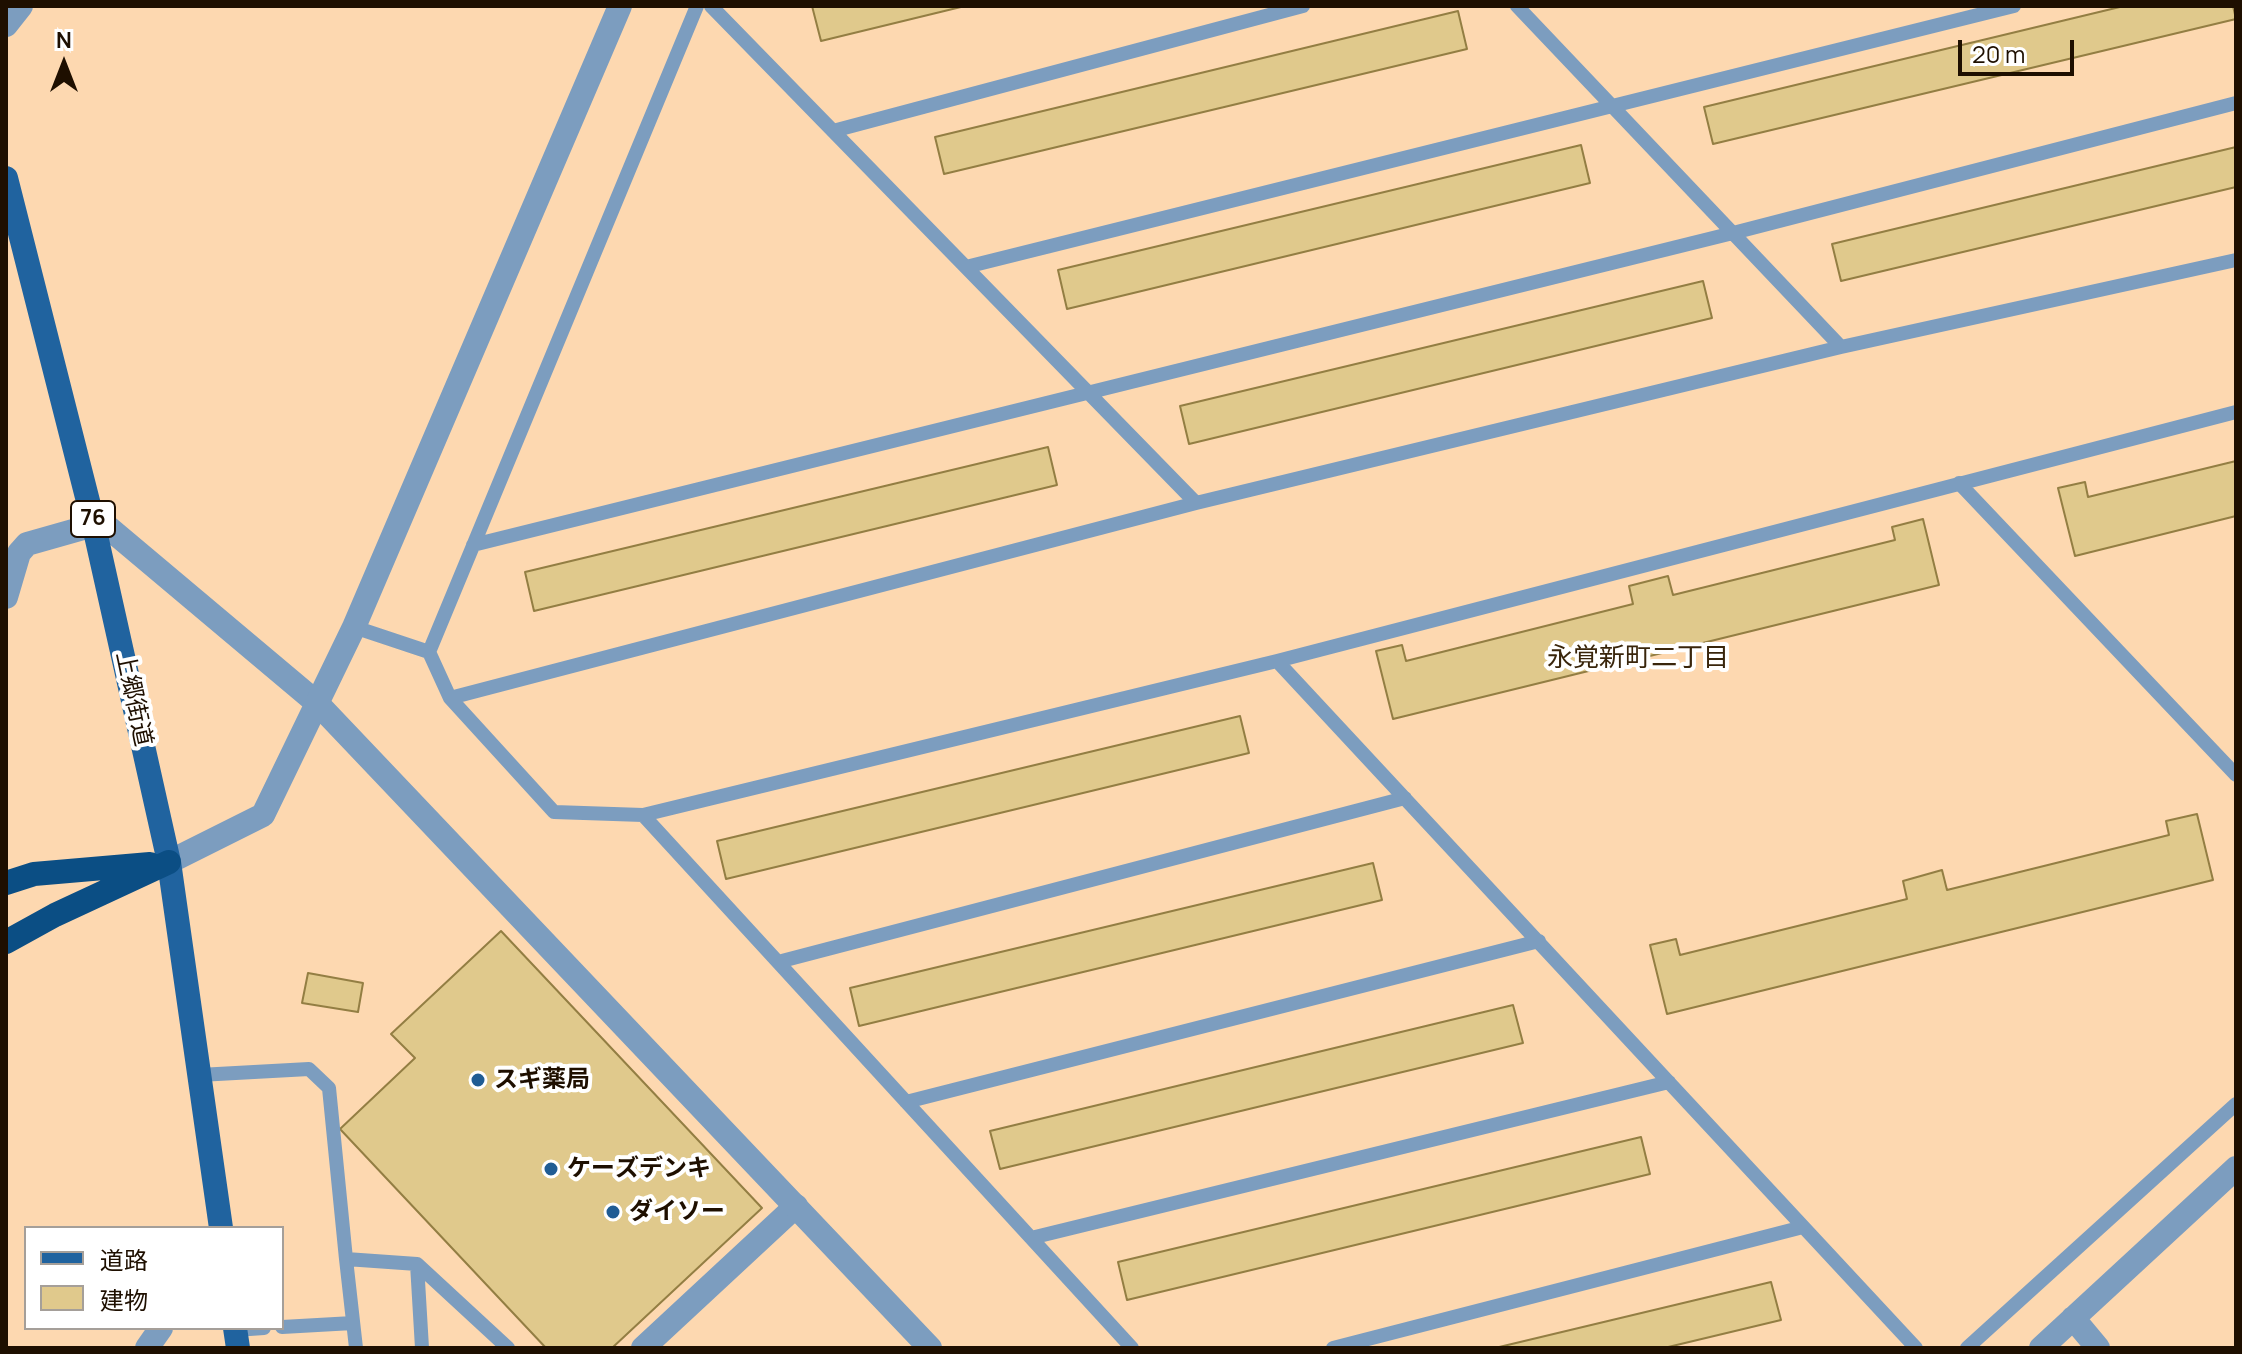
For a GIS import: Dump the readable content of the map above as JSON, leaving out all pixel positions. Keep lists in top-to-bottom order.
{
  "streets": {
    "main road": ["76", "上郷街道"]
  },
  "districts": ["永覚新町二丁目"],
  "places": ["スギ薬局", "ケーズデンキ", "ダイソー"],
  "legend": ["道路", "建物"],
  "scale_bar": "20 m",
  "north": "top"
}
